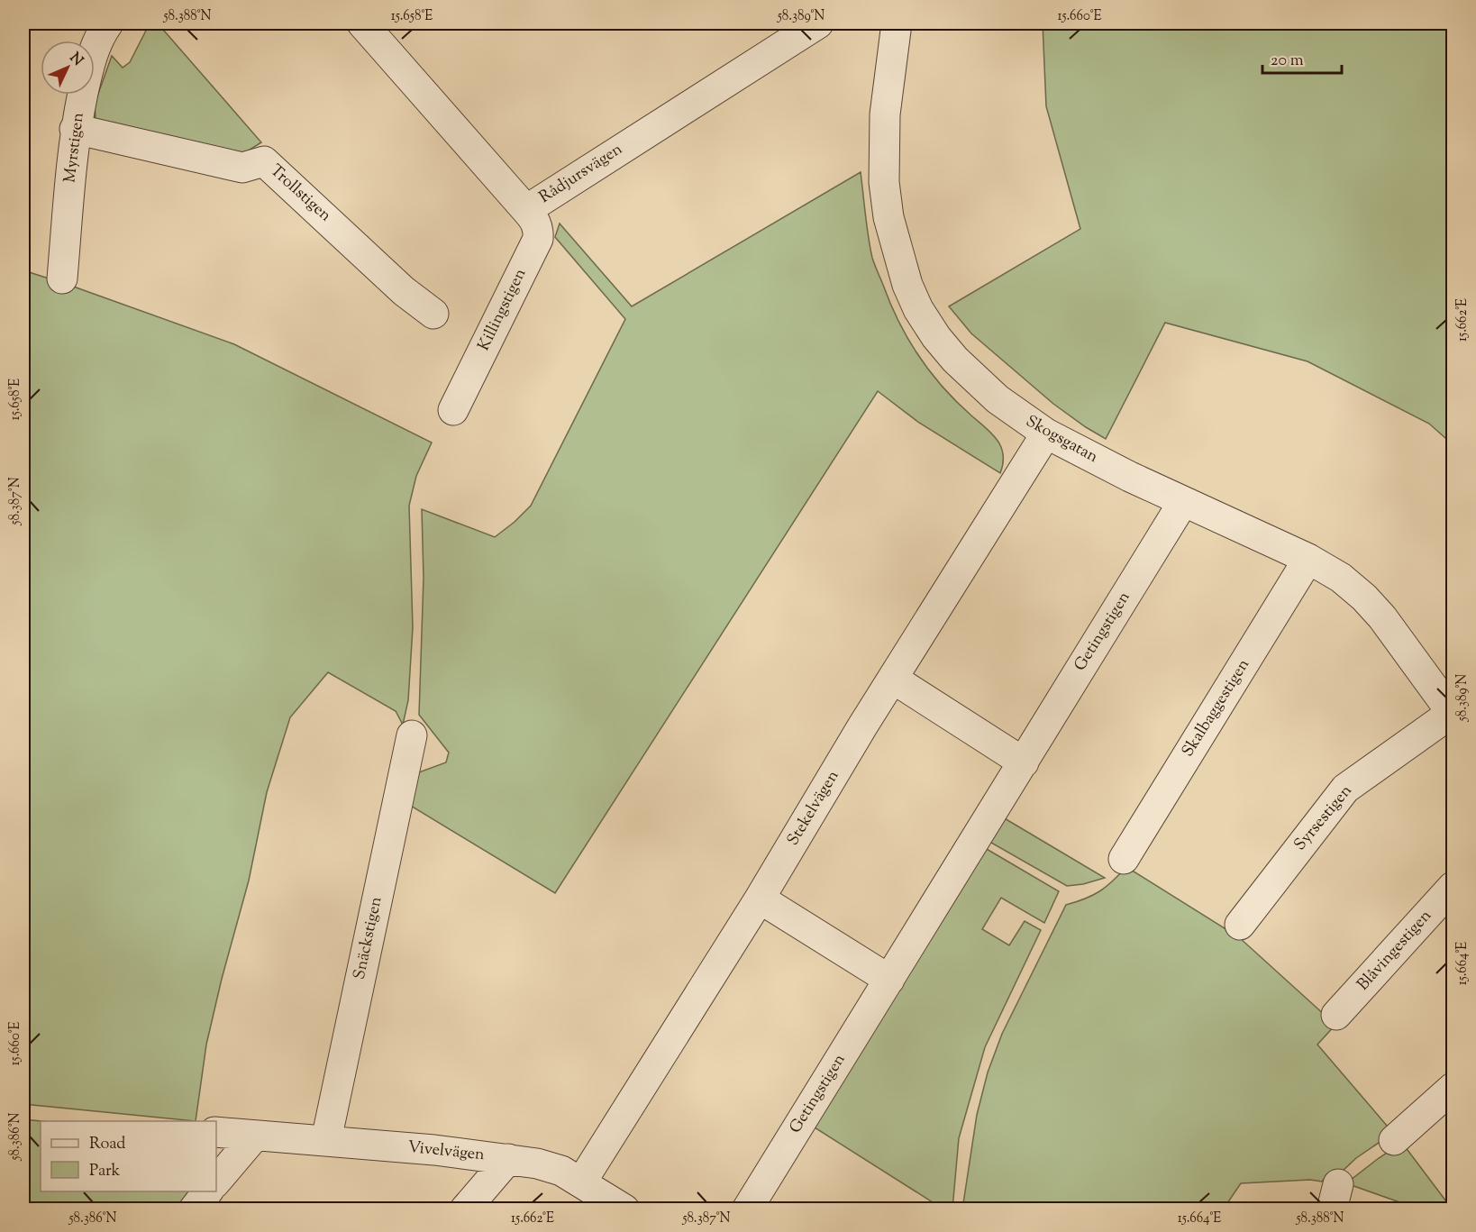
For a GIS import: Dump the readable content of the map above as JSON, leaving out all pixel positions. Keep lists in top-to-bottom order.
{
  "streets": {
    "street": [
      "Myrstigen",
      "Rådjursvägen",
      "Trollstigen",
      "Killingstigen",
      "Skogsgatan",
      "Getingstigen",
      "Skalbaggestigen",
      "Stekelvägen",
      "Syrsestigen",
      "Snäckstigen",
      "Blåvingestigen",
      "Vivelvägen"
    ]
  },
  "crossings": [
    ["Myrstigen", "Trollstigen"],
    ["Rådjursvägen", "Killingstigen"],
    ["Skogsgatan", "Getingstigen"],
    ["Skogsgatan", "Skalbaggestigen"],
    ["Skogsgatan", "Stekelvägen"],
    ["Skogsgatan", "Syrsestigen"],
    ["Stekelvägen", "Vivelvägen"],
    ["Snäckstigen", "Vivelvägen"]
  ],
  "legend": ["Road", "Park"],
  "scale_bar": "20 m",
  "north": "top right",
  "coordinates": [
    "58.388°N",
    "15.658°E",
    "58.389°N",
    "15.660°E",
    "15.662°E",
    "58.387°N",
    "15.664°E",
    "58.386°N"
  ]
}
